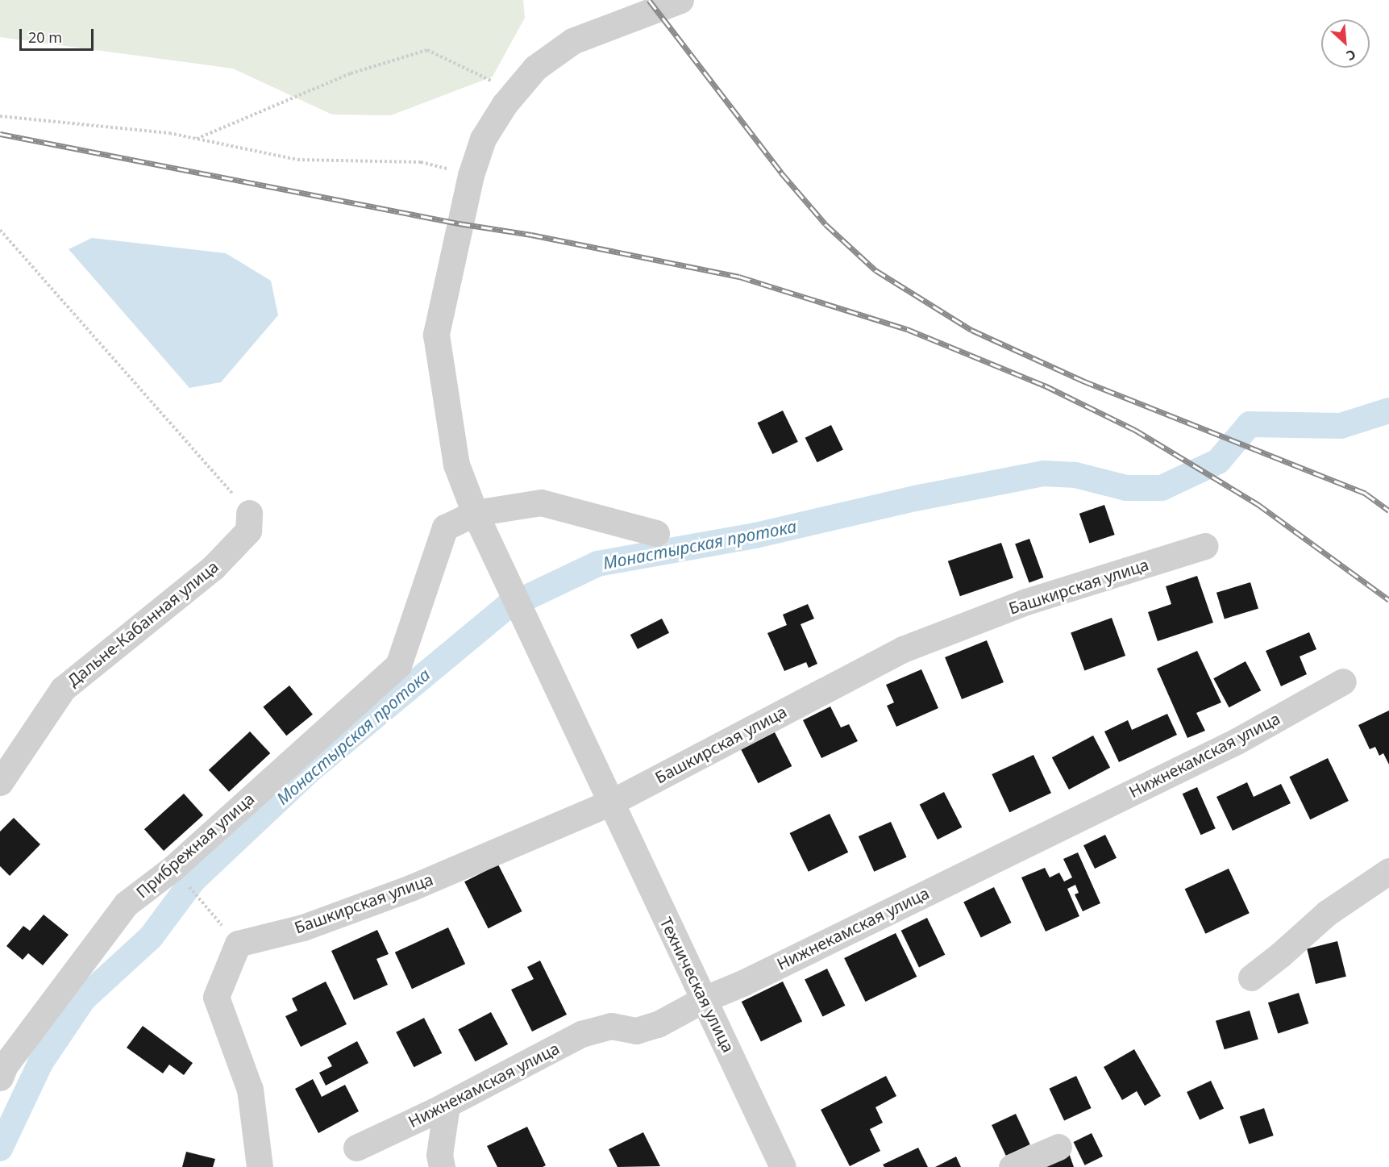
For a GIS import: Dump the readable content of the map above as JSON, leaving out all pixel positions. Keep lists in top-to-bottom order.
{
  "streets": {
    "street": [
      "Башкирская улица",
      "Дальне-Кабанная улица",
      "Нижнекамская улица",
      "Прибрежная улица",
      "Техническая улица"
    ]
  },
  "crossings": [
    ["Башкирская улица", "Техническая улица"],
    ["Нижнекамская улица", "Техническая улица"],
    ["Прибрежная улица", "Техническая улица"]
  ],
  "water": ["Монастырская протока"],
  "scale_bar": "20 m",
  "north": "bottom right"
}
